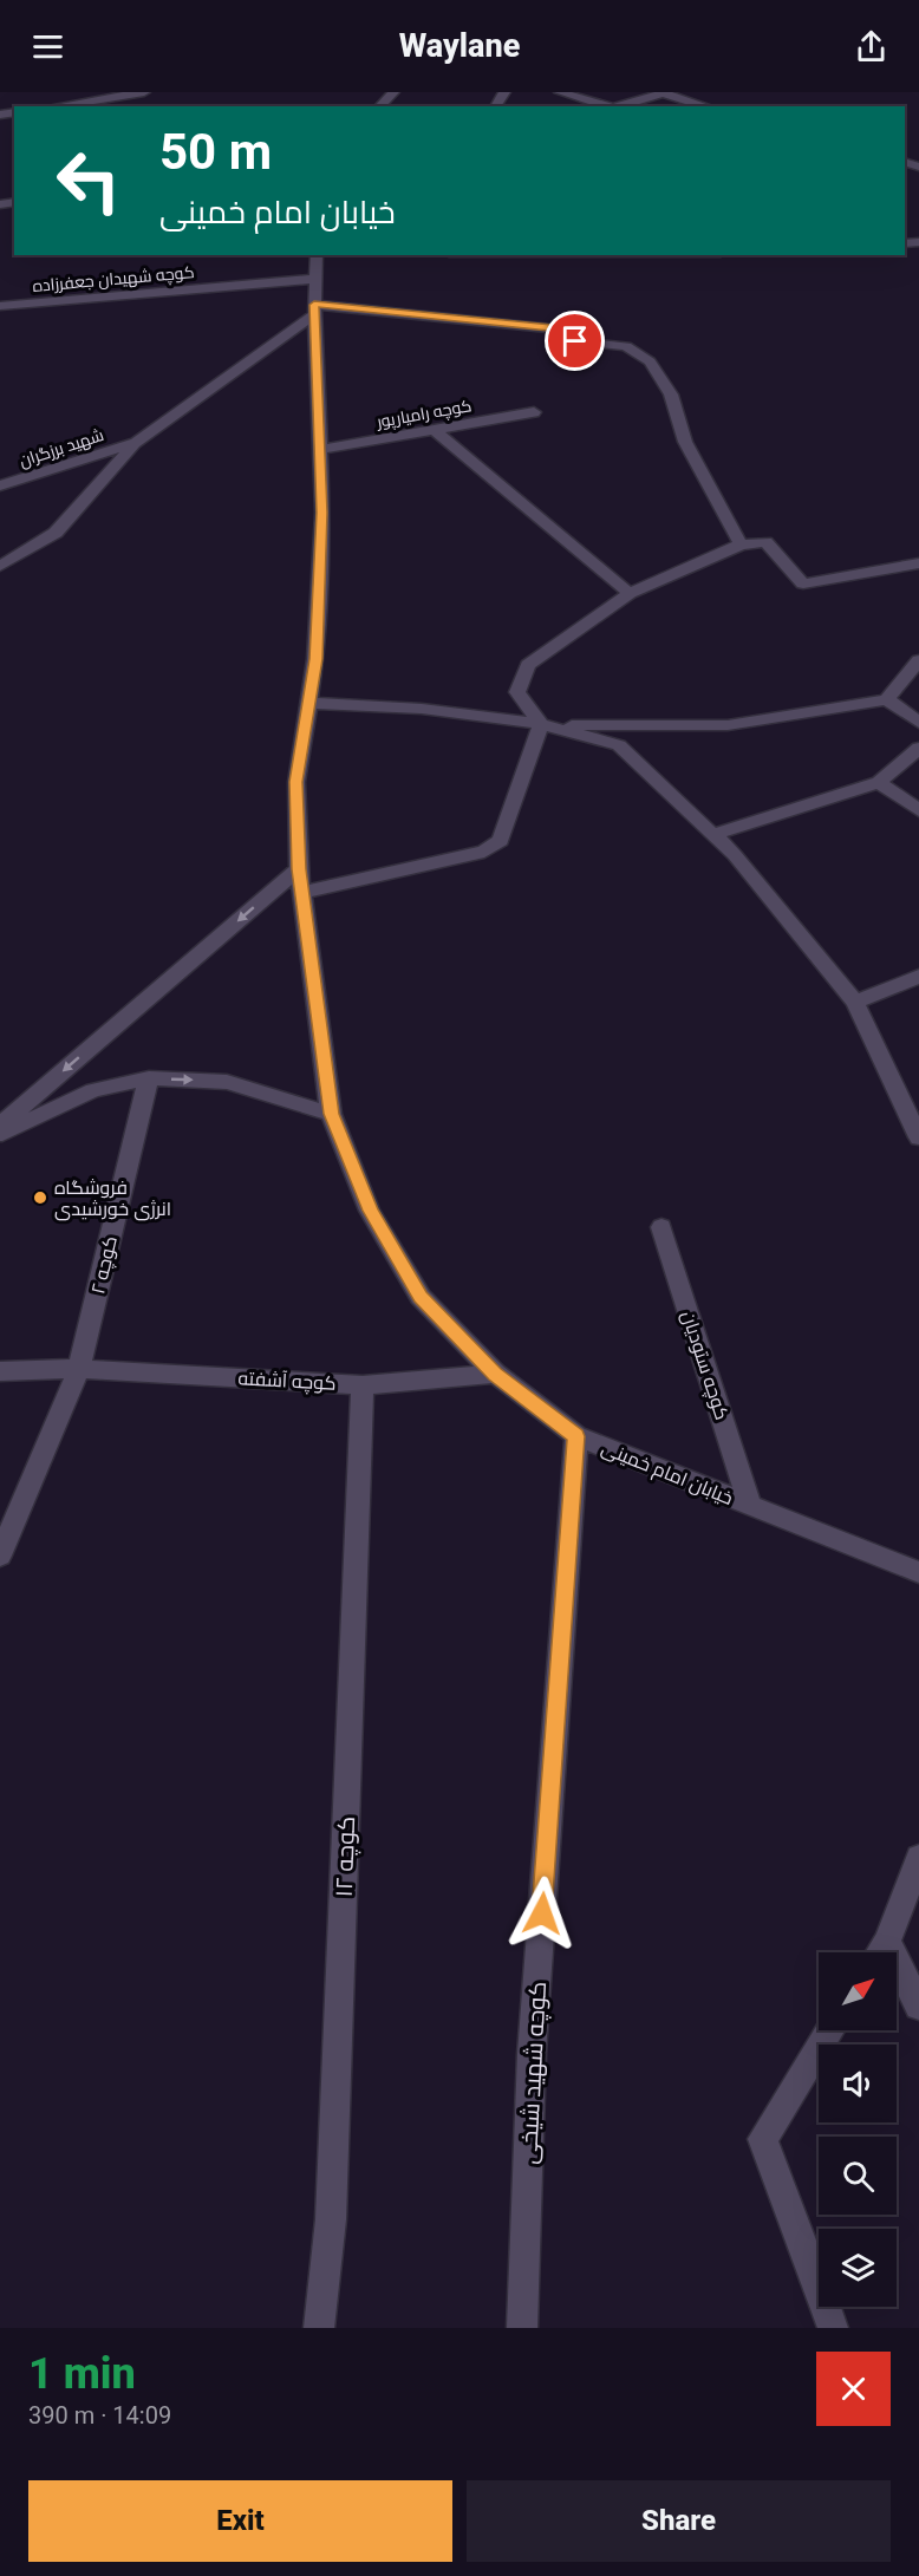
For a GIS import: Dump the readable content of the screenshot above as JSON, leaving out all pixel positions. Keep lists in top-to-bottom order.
{
  "streets": {
    "street": [
      "کوچه شهیدان جعفرزاده",
      "کوچه رامیارپور",
      "شهید برزگران",
      "کوچه ۲",
      "کوچه ستودیان",
      "کوچه آشفته",
      "خیابان امام خمینی",
      "کوچه ۱۲",
      "کوچه شهید شیخی"
    ]
  },
  "crossings": [
    ["کوچه شهیدان جعفرزاده", "خیابان امام خمینی"],
    ["کوچه رامیارپور", "خیابان امام خمینی"],
    ["کوچه ۲", "کوچه آشفته"],
    ["کوچه ستودیان", "خیابان امام خمینی"],
    ["کوچه آشفته", "خیابان امام خمینی"],
    ["کوچه آشفته", "کوچه ۱۲"],
    ["خیابان امام خمینی", "کوچه شهید شیخی"]
  ],
  "places": ["فروشگاه انرژی خورشیدی"],
  "north": "top right",
  "page": {
    "header": "Waylane",
    "turn": ["50 m", "خیابان امام خمینی"],
    "heading": ["1 min", "390 m · 14:09"],
    "buttons": ["Exit", "Share"]
  }
}
